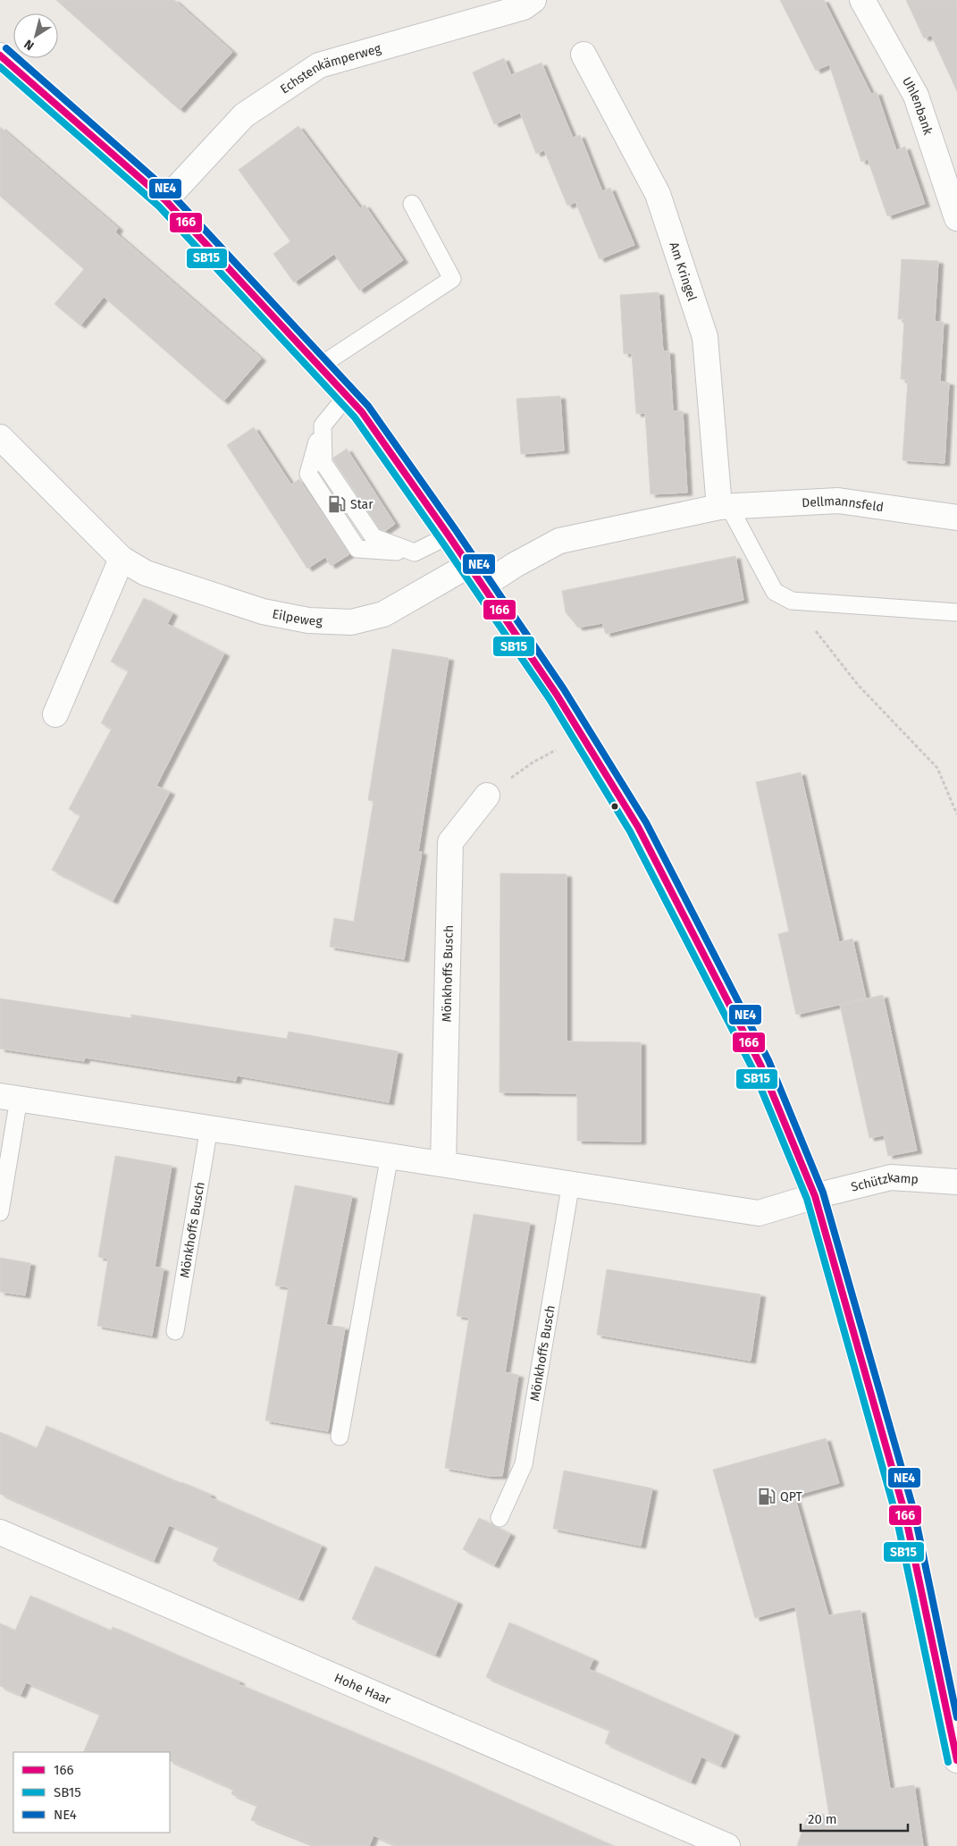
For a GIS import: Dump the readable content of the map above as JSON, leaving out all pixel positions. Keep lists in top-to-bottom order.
{
  "streets": {
    "street": [
      "Echstenkämperweg",
      "Uhlenbank",
      "Am Kringel",
      "Dellmannsfeld",
      "Eilpeweg",
      "Mönkhoffs Busch",
      "Schützkamp",
      "Hohe Haar"
    ]
  },
  "crossings": [
    ["Am Kringel", "Dellmannsfeld"]
  ],
  "places": {
    "fuel station": ["Star", "QPT"]
  },
  "lines": ["transit line NE4", "transit line 166", "transit line SB15"],
  "legend": ["166", "SB15", "NE4"],
  "scale_bar": "20 m",
  "north": "bottom left"
}
